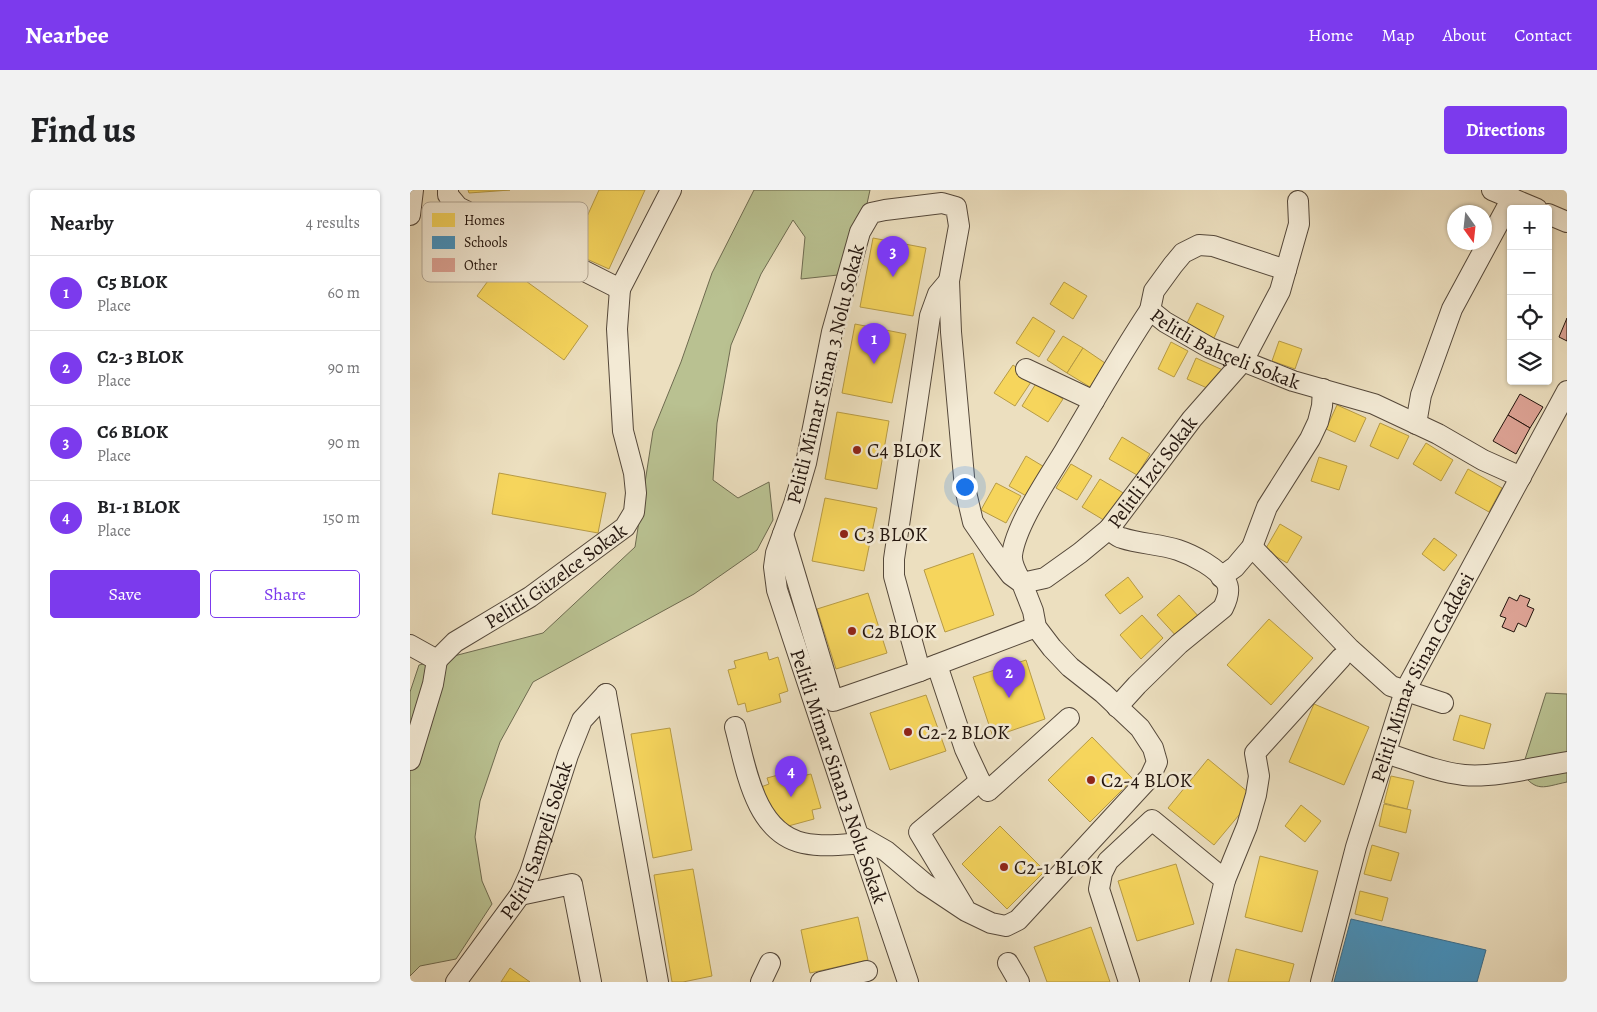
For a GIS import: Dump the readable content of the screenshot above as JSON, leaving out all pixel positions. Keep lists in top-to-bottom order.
{
  "streets": {
    "street": [
      "Pelitli Bahçeli Sokak",
      "Pelitli Mimar Sinan 3 Nolu Sokak",
      "Pelitli İzci Sokak",
      "Pelitli Güzelce Sokak",
      "Pelitli Mimar Sinan Caddesi",
      "Pelitli Samyeli Sokak"
    ]
  },
  "crossings": [
    ["Pelitli Bahçeli Sokak", "Pelitli Mimar Sinan 3 Nolu Sokak"],
    ["Pelitli Bahçeli Sokak", "Pelitli İzci Sokak"],
    ["Pelitli Bahçeli Sokak", "Pelitli Mimar Sinan Caddesi"]
  ],
  "places": [
    "C4 BLOK",
    "C3 BLOK",
    "C2 BLOK",
    "C2-2 BLOK",
    "C2-4 BLOK",
    "C2-1 BLOK"
  ],
  "legend": ["Homes", "Schools", "Other"],
  "north": "bottom",
  "page": {
    "header": "Nearbee",
    "nav": [
      "Home",
      "Map",
      "About",
      "Contact"
    ],
    "title": "Find us",
    "buttons": [
      "Directions",
      ["Save", "Share"]
    ],
    "heading": ["Nearby", "4 results"],
    "map_buttons": ["+", "−"],
    "pins": [
      "3",
      "1",
      "2",
      "4"
    ],
    "list": [
      {
        "mark": "1",
        "name": "C5 BLOK",
        "note": "Place",
        "value": "60 m"
      },
      {
        "mark": "2",
        "name": "C2-3 BLOK",
        "note": "Place",
        "value": "90 m"
      },
      {
        "mark": "3",
        "name": "C6 BLOK",
        "note": "Place",
        "value": "90 m"
      },
      {
        "mark": "4",
        "name": "B1-1 BLOK",
        "note": "Place",
        "value": "150 m"
      }
    ]
  }
}
